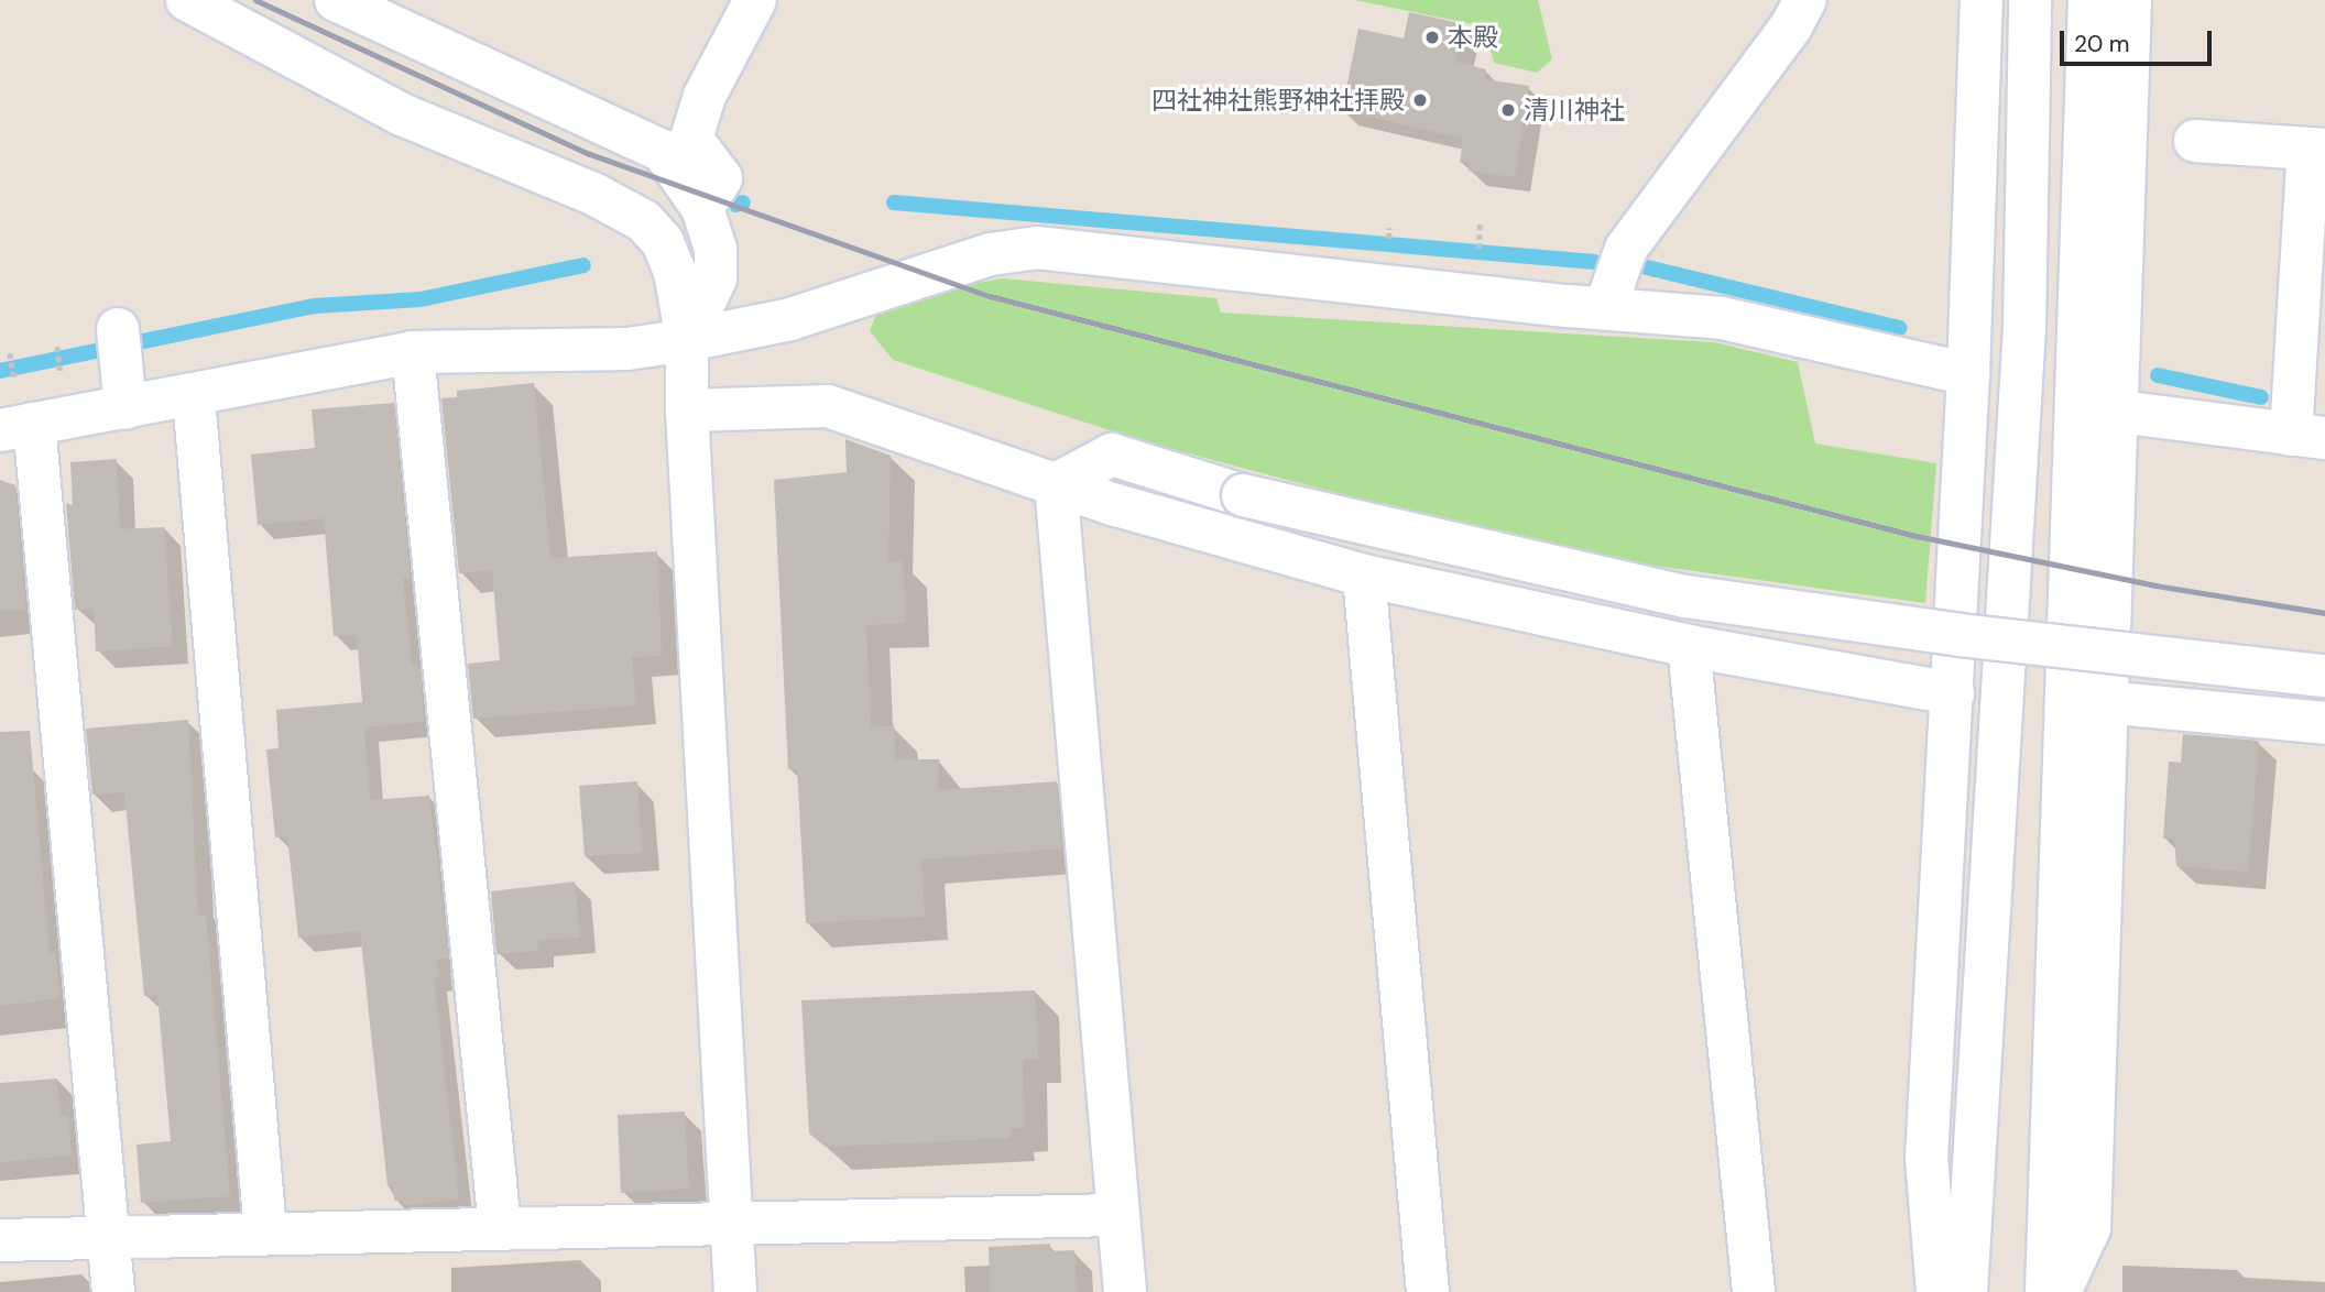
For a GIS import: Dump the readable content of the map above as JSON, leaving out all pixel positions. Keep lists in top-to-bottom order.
{
  "places": ["本殿", "四社神社熊野神社拝殿", "清川神社"],
  "scale_bar": "20 m"
}
